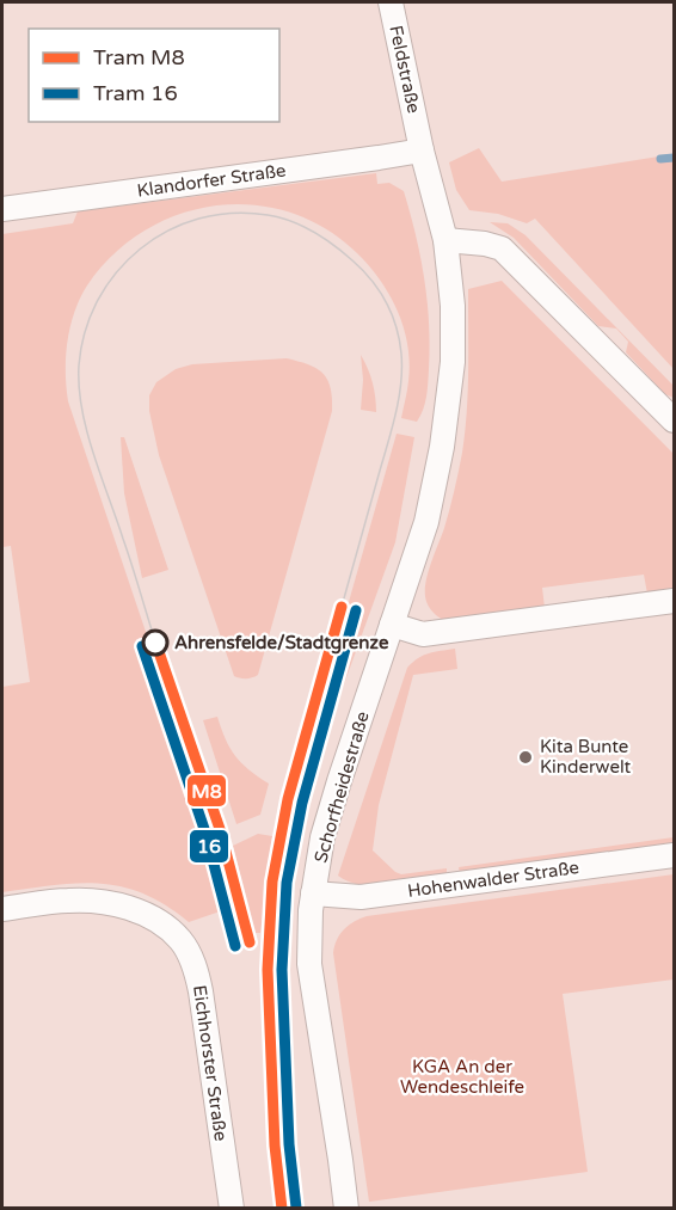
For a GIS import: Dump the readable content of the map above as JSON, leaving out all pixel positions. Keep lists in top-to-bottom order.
{
  "streets": {
    "street": [
      "Feldstraße",
      "Klandorfer Straße",
      "Schorfheidestraße",
      "Hohenwalder Straße",
      "Eichhorster Straße"
    ]
  },
  "crossings": [
    ["Feldstraße", "Klandorfer Straße"],
    ["Feldstraße", "Schorfheidestraße"],
    ["Klandorfer Straße", "Schorfheidestraße"],
    ["Schorfheidestraße", "Hohenwalder Straße"]
  ],
  "parks": ["KGA An der Wendeschleife"],
  "places": ["Ahrensfelde/Stadtgrenze", "Kita Bunte Kinderwelt"],
  "lines": ["tram line M8", "tram line 16"],
  "legend": ["Tram M8", "Tram 16"]
}
